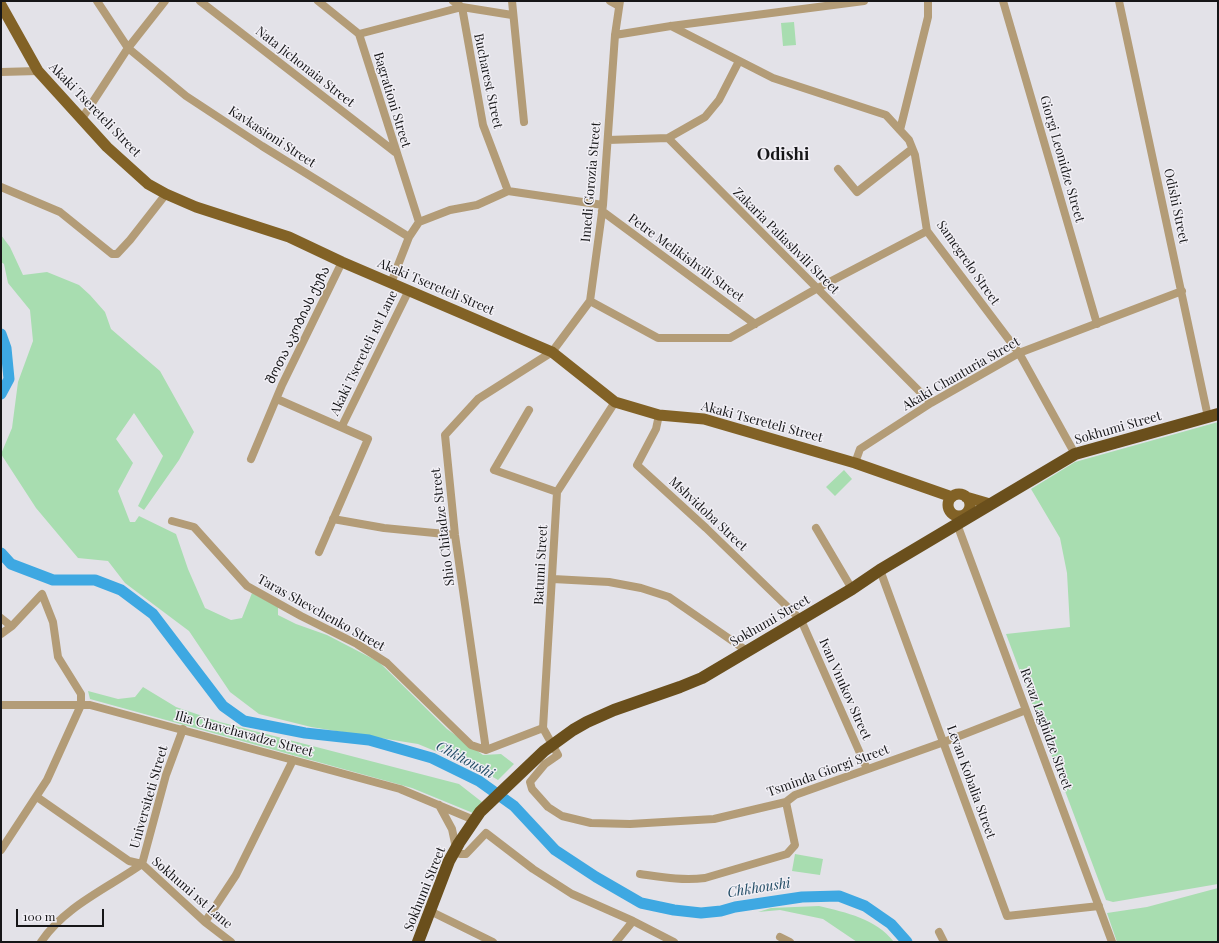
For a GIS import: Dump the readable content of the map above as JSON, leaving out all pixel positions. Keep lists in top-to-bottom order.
{
  "streets": {
    "highway": ["Sokhumi Street"],
    "main road": ["Akaki Tsereteli Street"],
    "street": [
      "Nata Jichonaia Street",
      "Bucharest Street",
      "Bagrationi Street",
      "Kavkasioni Street",
      "Giorgi Leonidze Street",
      "Imedi Gorozia Street",
      "Odishi Street",
      "Zakaria Paliashvili Street",
      "Petre Melikishvili Street",
      "Samegrelo Street",
      "შოთა აკობიას ქუჩა",
      "Akaki Tsereteli 1st Lane",
      "Akaki Chanturia Street",
      "Mshvidoba Street",
      "Shio Chitadze Street",
      "Batumi Street",
      "Taras Shevchenko Street",
      "Ivan Vnukov Street",
      "Revaz Laghidze Street",
      "Ilia Chavchavadze Street",
      "Tsminda Giorgi Street",
      "Levan Kobalia Street",
      "Universiteti Street",
      "Sokhumi 1st Lane"
    ]
  },
  "crossings": [
    ["Nata Jichonaia Street", "Bagrationi Street"],
    ["Akaki Tsereteli Street", "Imedi Gorozia Street"],
    ["Akaki Tsereteli Street", "შოთა აკობიას ქუჩა"],
    ["Akaki Tsereteli Street", "Akaki Tsereteli 1st Lane"],
    ["Akaki Tsereteli Street", "Akaki Chanturia Street"],
    ["Akaki Tsereteli Street", "Sokhumi Street"],
    ["Akaki Tsereteli Street", "Mshvidoba Street"],
    ["Akaki Tsereteli Street", "Shio Chitadze Street"],
    ["Akaki Tsereteli Street", "Batumi Street"],
    ["Giorgi Leonidze Street", "Akaki Chanturia Street"],
    ["Imedi Gorozia Street", "Petre Melikishvili Street"],
    ["Imedi Gorozia Street", "Shio Chitadze Street"],
    ["Odishi Street", "Akaki Chanturia Street"],
    ["Odishi Street", "Sokhumi Street"],
    ["Zakaria Paliashvili Street", "Akaki Chanturia Street"],
    ["Samegrelo Street", "Akaki Chanturia Street"],
    ["Samegrelo Street", "Sokhumi Street"],
    ["შოთა აკობიას ქუჩა", "Akaki Tsereteli 1st Lane"],
    ["Sokhumi Street", "Mshvidoba Street"],
    ["Sokhumi Street", "Ivan Vnukov Street"],
    ["Sokhumi Street", "Revaz Laghidze Street"],
    ["Sokhumi Street", "Ilia Chavchavadze Street"],
    ["Sokhumi Street", "Tsminda Giorgi Street"],
    ["Sokhumi Street", "Levan Kobalia Street"],
    ["Mshvidoba Street", "Ivan Vnukov Street"],
    ["Shio Chitadze Street", "Taras Shevchenko Street"],
    ["Ivan Vnukov Street", "Tsminda Giorgi Street"],
    ["Revaz Laghidze Street", "Tsminda Giorgi Street"],
    ["Revaz Laghidze Street", "Levan Kobalia Street"],
    ["Ilia Chavchavadze Street", "Universiteti Street"],
    ["Tsminda Giorgi Street", "Levan Kobalia Street"],
    ["Universiteti Street", "Sokhumi 1st Lane"]
  ],
  "districts": ["Odishi"],
  "water": ["Chkhoushi"],
  "scale_bar": "100 m"
}
